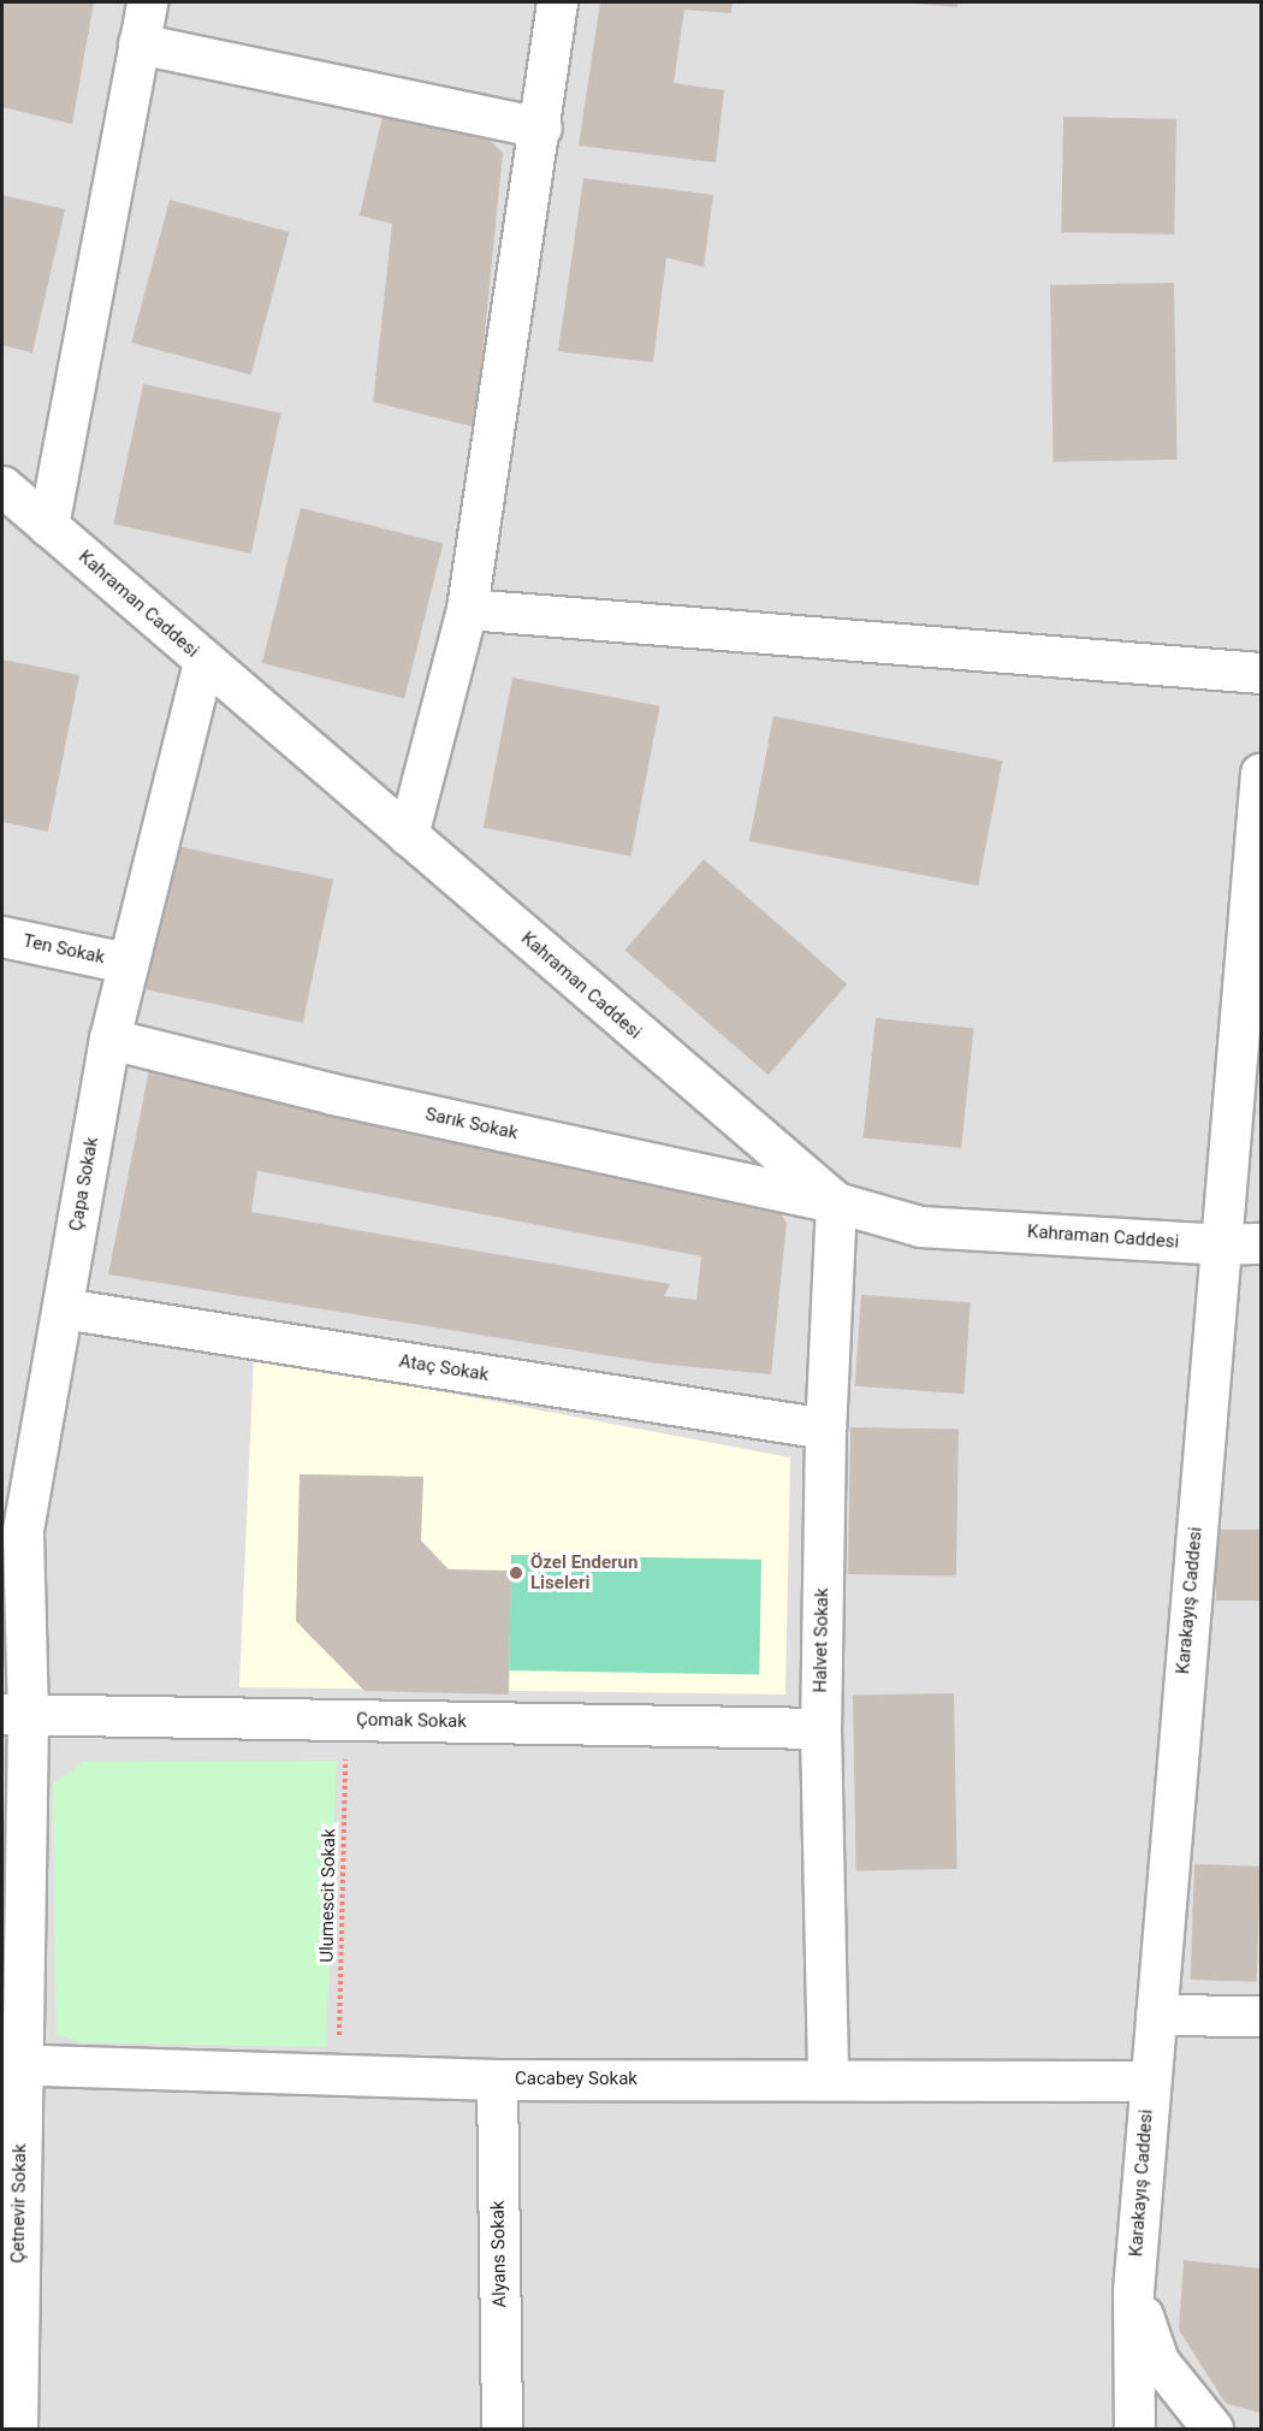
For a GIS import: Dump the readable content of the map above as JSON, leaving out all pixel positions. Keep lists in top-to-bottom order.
{
  "streets": {
    "street": [
      "Kahraman Caddesi",
      "Ten Sokak",
      "Sarık Sokak",
      "Çapa Sokak",
      "Ataç Sokak",
      "Karakayış Caddesi",
      "Halvet Sokak",
      "Çomak Sokak",
      "Cacabey Sokak",
      "Çetnevir Sokak",
      "Alyans Sokak"
    ],
    "path": ["Ulumescit Sokak"]
  },
  "crossings": [
    ["Kahraman Caddesi", "Sarık Sokak"],
    ["Kahraman Caddesi", "Çapa Sokak"],
    ["Kahraman Caddesi", "Karakayış Caddesi"],
    ["Kahraman Caddesi", "Halvet Sokak"],
    ["Ten Sokak", "Çapa Sokak"],
    ["Sarık Sokak", "Çapa Sokak"],
    ["Sarık Sokak", "Halvet Sokak"],
    ["Çapa Sokak", "Ataç Sokak"],
    ["Çapa Sokak", "Çomak Sokak"],
    ["Çapa Sokak", "Çetnevir Sokak"],
    ["Ataç Sokak", "Halvet Sokak"],
    ["Karakayış Caddesi", "Cacabey Sokak"],
    ["Halvet Sokak", "Çomak Sokak"],
    ["Halvet Sokak", "Cacabey Sokak"],
    ["Çomak Sokak", "Ulumescit Sokak"],
    ["Çomak Sokak", "Çetnevir Sokak"],
    ["Ulumescit Sokak", "Cacabey Sokak"],
    ["Cacabey Sokak", "Çetnevir Sokak"],
    ["Cacabey Sokak", "Alyans Sokak"]
  ],
  "places": ["Özel Enderun Liseleri"]
}
